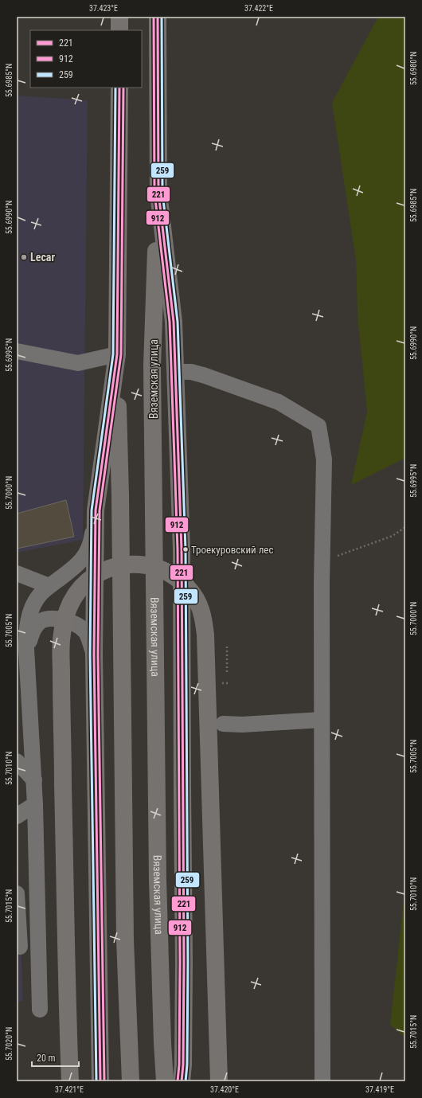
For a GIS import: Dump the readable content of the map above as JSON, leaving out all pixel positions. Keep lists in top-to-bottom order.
{
  "streets": {
    "main road": ["Вяземская улица"]
  },
  "places": ["Lecar", "Троекуровский лес"],
  "lines": ["transit line 221", "transit line 912", "transit line 259"],
  "legend": ["221", "912", "259"],
  "scale_bar": "20 m",
  "coordinates": [
    "37.423°E",
    "37.422°E",
    "55.6980°N",
    "55.6985°N",
    "55.6990°N",
    "55.6995°N",
    "55.7000°N",
    "55.7005°N",
    "55.7010°N",
    "55.7015°N",
    "55.7020°N",
    "37.421°E",
    "37.420°E",
    "37.419°E"
  ]
}
